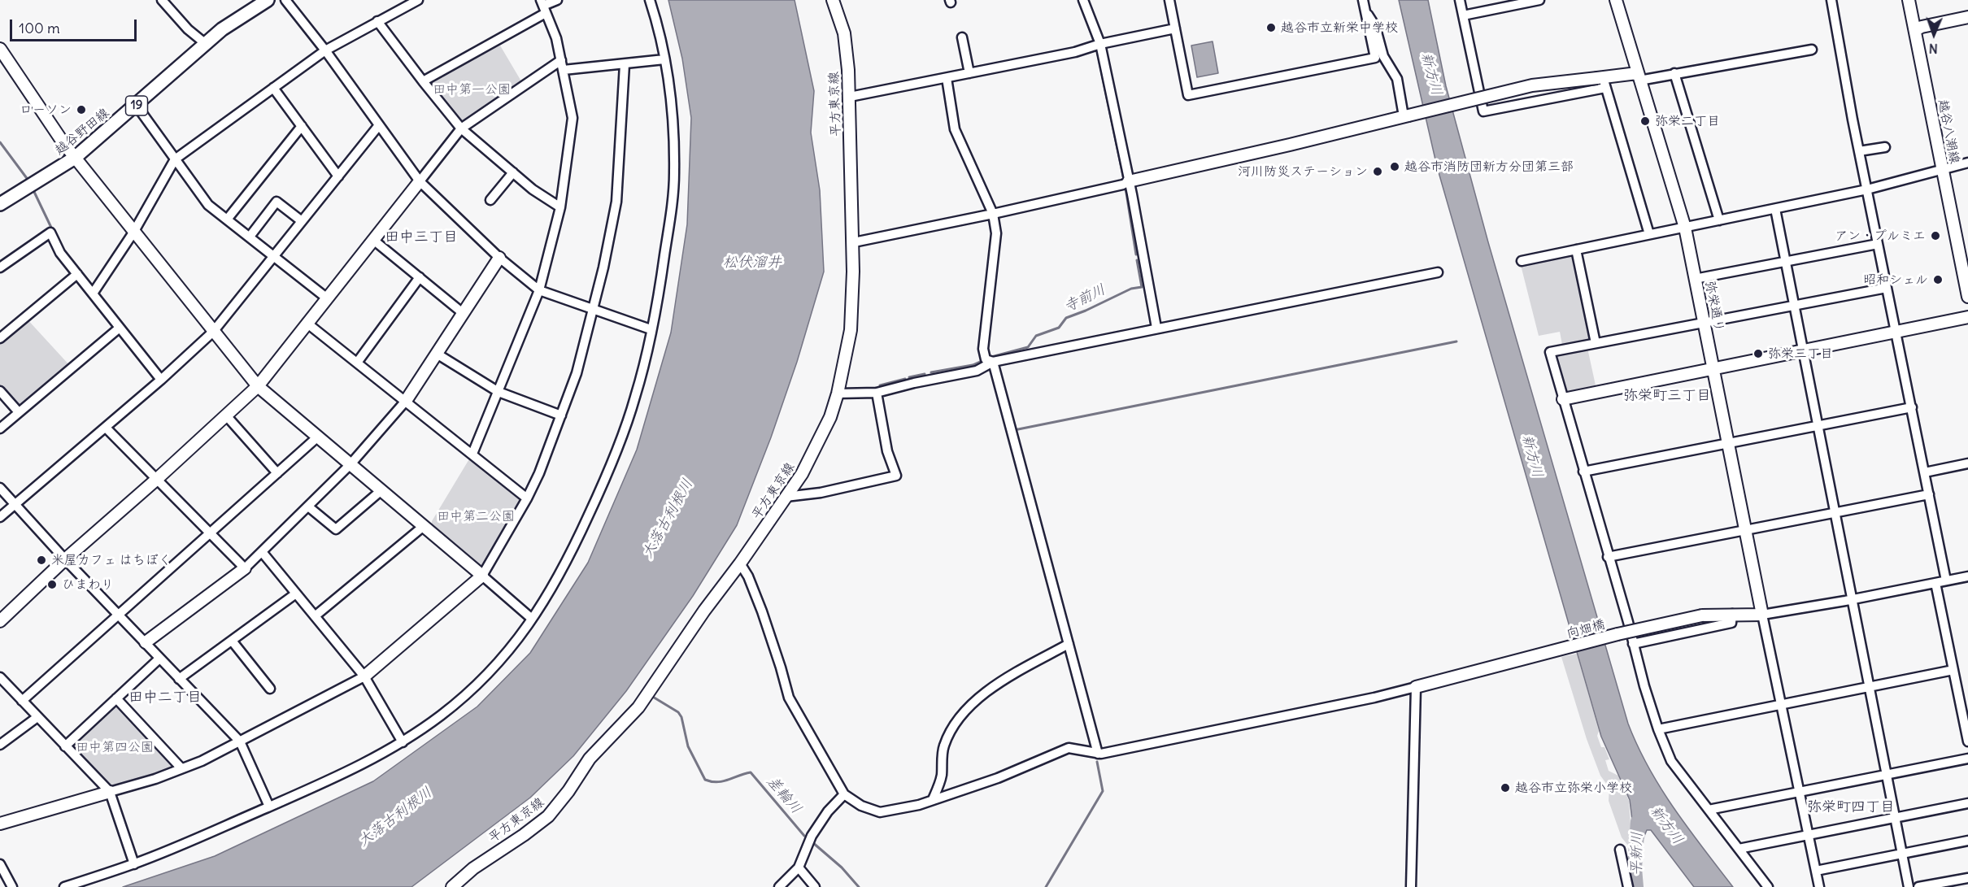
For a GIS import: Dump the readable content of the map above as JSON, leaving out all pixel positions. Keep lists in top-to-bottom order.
{
  "streets": {
    "main road": ["19", "越谷野田線"],
    "street": [
      "平方東京線",
      "越谷八潮線",
      "弥栄通り",
      "向畑橋"
    ]
  },
  "crossings": [
    ["弥栄通り", "向畑橋"]
  ],
  "districts": [
    "田中三丁目",
    "弥栄町三丁目",
    "田中二丁目",
    "弥栄町四丁目"
  ],
  "water": [
    "新方川",
    "松伏溜井",
    "寺前川",
    "大落古利根川",
    "差輪川",
    "平新川"
  ],
  "parks": ["田中第一公園", "田中第二公園", "田中第四公園"],
  "places": [
    "越谷市立新栄中学校",
    "ローソン",
    "弥栄二丁目",
    "越谷市消防団新方分団第三部",
    "河川防災ステーション",
    "アン・プルミエ",
    "昭和シェル",
    "弥栄三丁目",
    "米屋カフェ はちぼく",
    "ひまわり",
    "越谷市立弥栄小学校"
  ],
  "scale_bar": "100 m",
  "north": "bottom"
}
